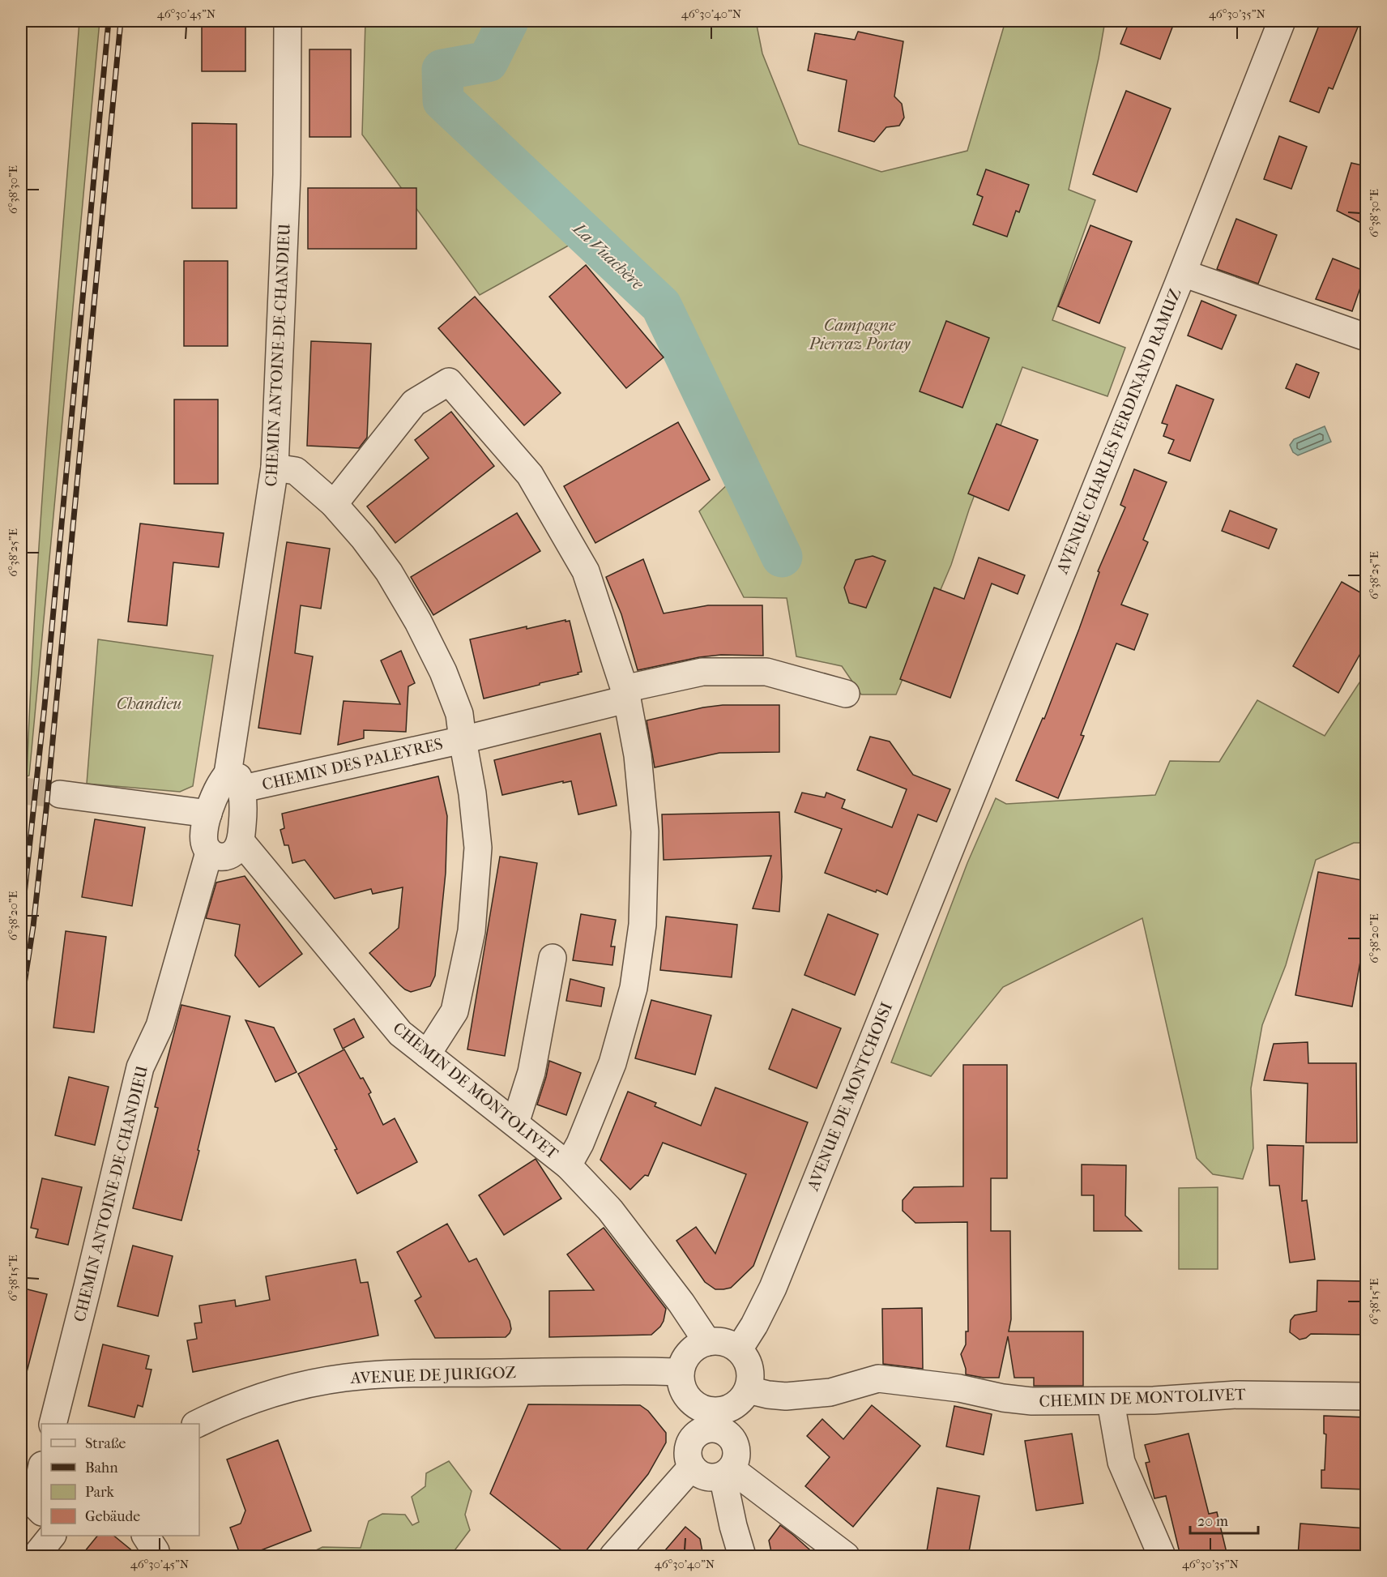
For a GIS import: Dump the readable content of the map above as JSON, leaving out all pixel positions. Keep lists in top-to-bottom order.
{
  "streets": {
    "street": [
      "CHEMIN ANTOINE-DE-CHANDIEU",
      "AVENUE CHARLES FERDINAND RAMUZ",
      "CHEMIN DES PALEYRES",
      "CHEMIN DE MONTOLIVET",
      "AVENUE DE MONTCHOISI",
      "AVENUE DE JURIGOZ"
    ]
  },
  "crossings": [
    ["CHEMIN ANTOINE-DE-CHANDIEU", "CHEMIN DES PALEYRES"],
    ["AVENUE CHARLES FERDINAND RAMUZ", "AVENUE DE MONTCHOISI"],
    ["CHEMIN DES PALEYRES", "CHEMIN DE MONTOLIVET"],
    ["CHEMIN DE MONTOLIVET", "AVENUE DE MONTCHOISI"],
    ["CHEMIN DE MONTOLIVET", "AVENUE DE JURIGOZ"],
    ["AVENUE DE MONTCHOISI", "AVENUE DE JURIGOZ"]
  ],
  "water": ["La Vuachère"],
  "parks": ["Campagne Pierraz Portay", "Chandieu"],
  "legend": [
    "Straße",
    "Bahn",
    "Park",
    "Gebäude"
  ],
  "scale_bar": "20 m",
  "coordinates": [
    "46°30'45\"N",
    "46°30'40\"N",
    "46°30'35\"N",
    "6°38'30\"E",
    "6°38'25\"E",
    "6°38'20\"E",
    "6°38'15\"E"
  ]
}
